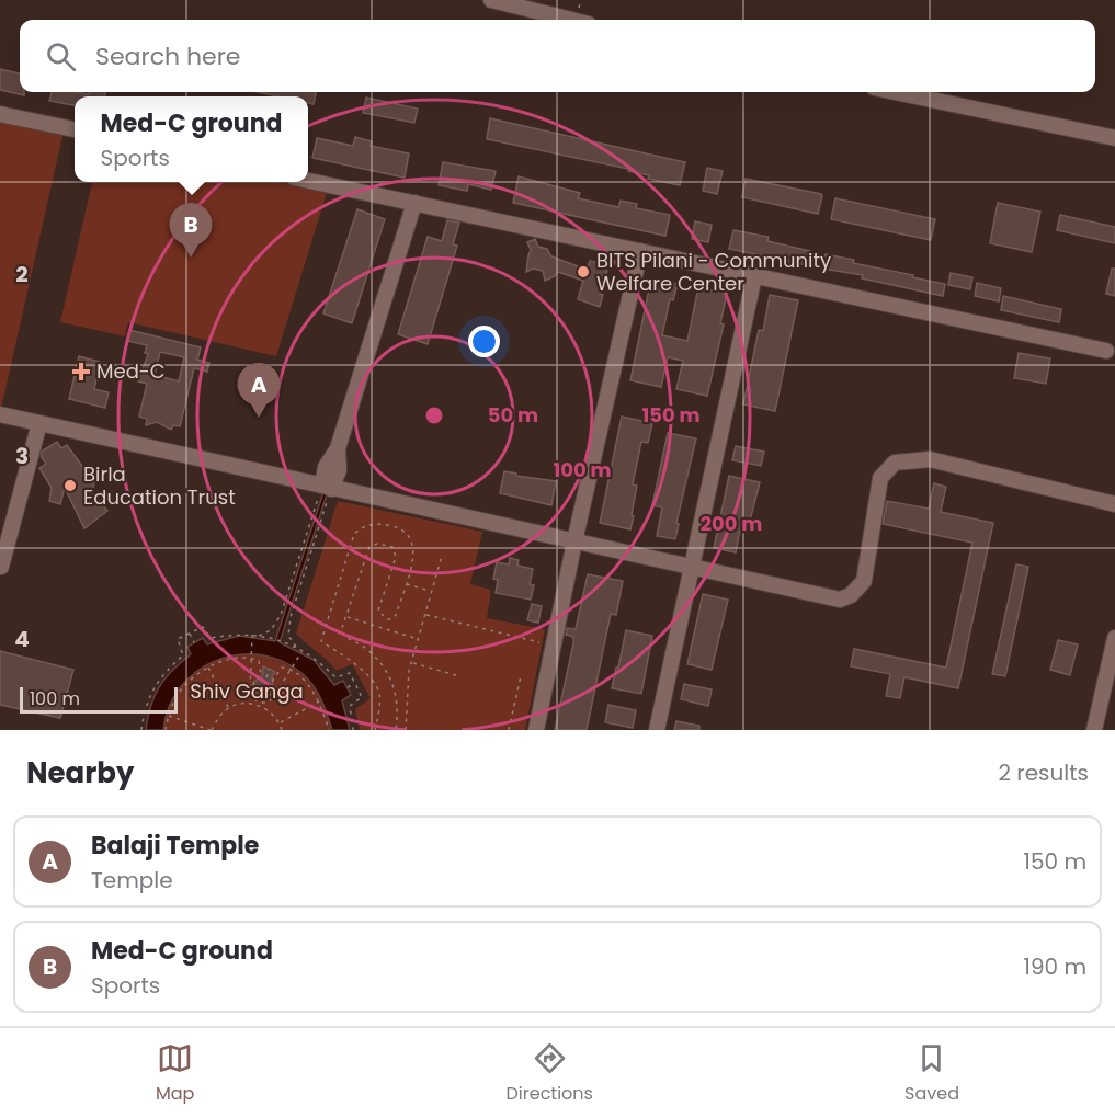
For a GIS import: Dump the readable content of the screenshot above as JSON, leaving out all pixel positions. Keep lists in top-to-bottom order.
{
  "parks": ["Shiv Ganga"],
  "places": {
    "other": ["BITS Pilani - Community Welfare Center", "Birla Education Trust"],
    "health": ["Med-C"]
  },
  "scale_bar": "100 m",
  "page": {
    "search": "Search here",
    "popup": ["Med-C ground", "Sports"],
    "pins": ["B", "A"],
    "scale": "100 m",
    "heading": ["Nearby", "2 results"],
    "list": [
      {
        "mark": "A",
        "name": "Balaji Temple",
        "note": "Temple",
        "value": "150 m"
      },
      {
        "mark": "B",
        "name": "Med-C ground",
        "note": "Sports",
        "value": "190 m"
      }
    ],
    "nav": ["Map", "Directions", "Saved"]
  },
  "grid": {
    "rows": ["2", "3", "4"]
  },
  "rings": [
    "50 m",
    "150 m",
    "100 m",
    "200 m"
  ]
}
